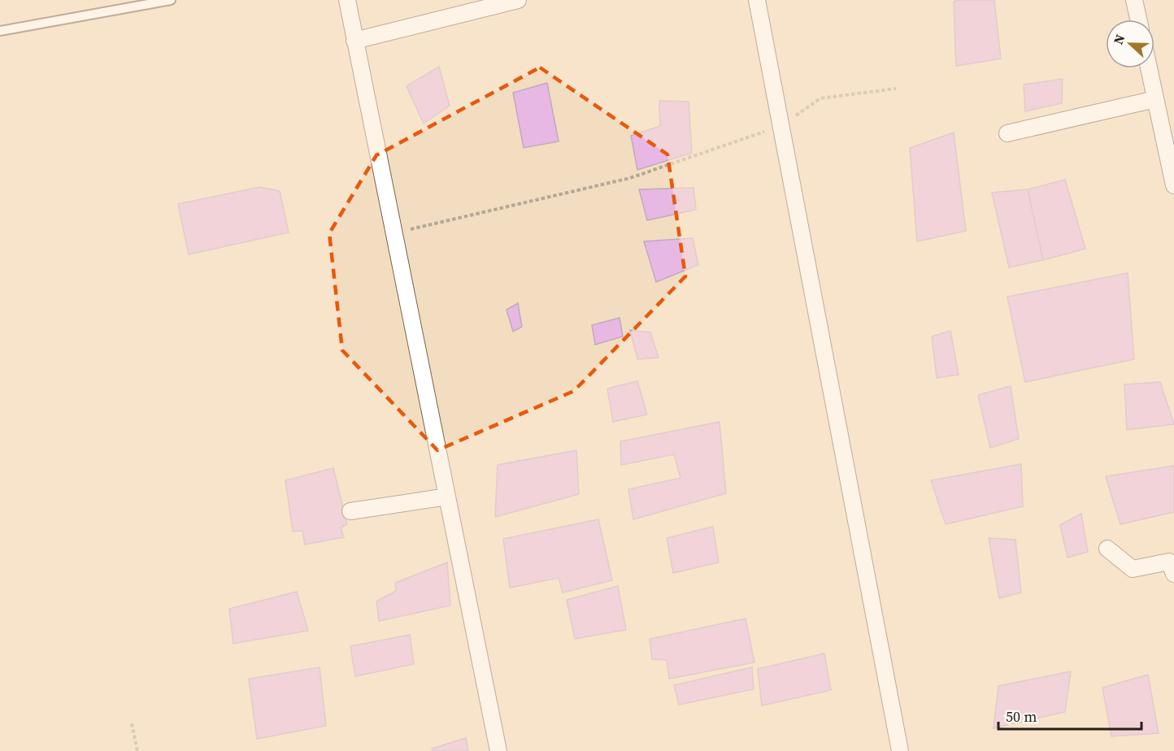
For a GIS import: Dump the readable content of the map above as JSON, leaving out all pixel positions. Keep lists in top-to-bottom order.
{
  "scale_bar": "50 m",
  "north": "left"
}
